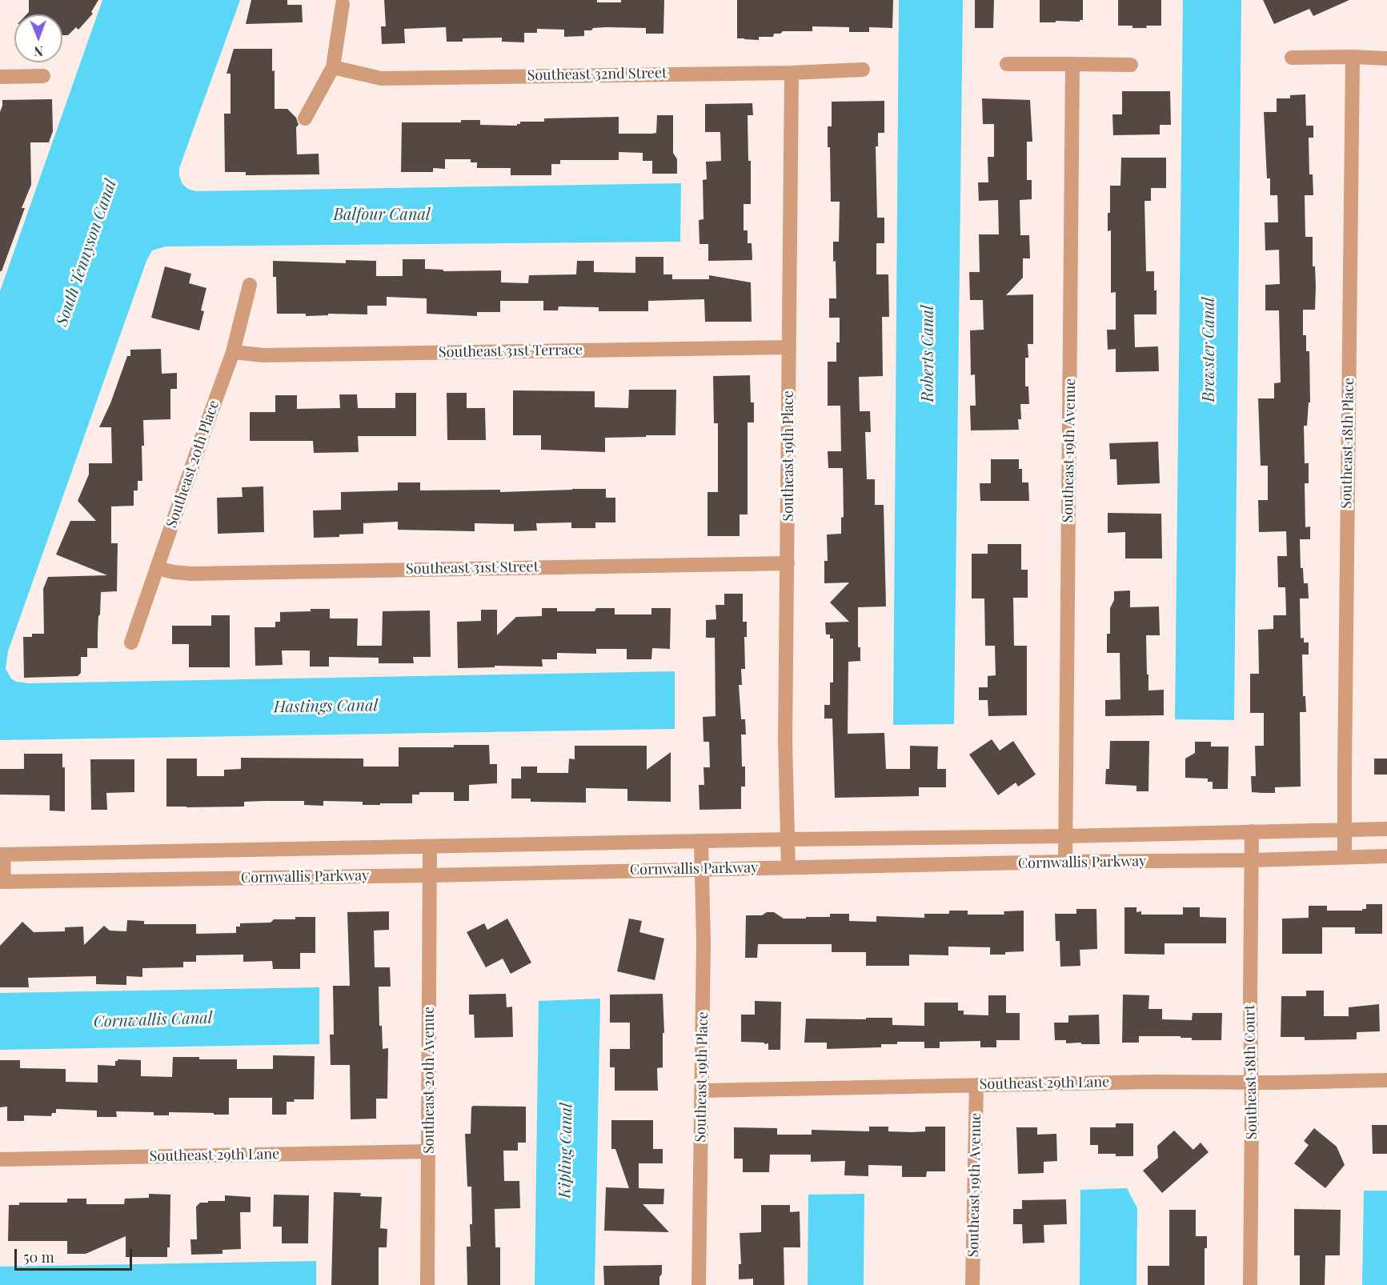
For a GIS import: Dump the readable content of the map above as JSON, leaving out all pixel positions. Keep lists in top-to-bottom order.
{
  "streets": {
    "street": [
      "Southeast 32nd Street",
      "Southeast 31st Terrace",
      "Southeast 18th Place",
      "Southeast 19th Avenue",
      "Southeast 19th Place",
      "Southeast 20th Place",
      "Southeast 31st Street",
      "Cornwallis Parkway",
      "Southeast 18th Court",
      "Southeast 20th Avenue",
      "Southeast 29th Lane"
    ]
  },
  "crossings": [
    ["Southeast 32nd Street", "Southeast 19th Place"],
    ["Southeast 31st Terrace", "Southeast 19th Place"],
    ["Southeast 31st Terrace", "Southeast 20th Place"],
    ["Southeast 18th Place", "Cornwallis Parkway"],
    ["Southeast 19th Avenue", "Cornwallis Parkway"],
    ["Southeast 19th Avenue", "Southeast 29th Lane"],
    ["Southeast 19th Place", "Southeast 31st Street"],
    ["Southeast 19th Place", "Cornwallis Parkway"],
    ["Southeast 19th Place", "Southeast 29th Lane"],
    ["Southeast 20th Place", "Southeast 31st Street"],
    ["Cornwallis Parkway", "Southeast 18th Court"],
    ["Cornwallis Parkway", "Southeast 20th Avenue"],
    ["Southeast 18th Court", "Southeast 29th Lane"],
    ["Southeast 20th Avenue", "Southeast 29th Lane"]
  ],
  "water": [
    "Balfour Canal",
    "South Tennyson Canal",
    "Brewster Canal",
    "Roberts Canal",
    "Hastings Canal",
    "Cornwallis Canal",
    "Kipling Canal"
  ],
  "scale_bar": "50 m",
  "north": "bottom"
}
